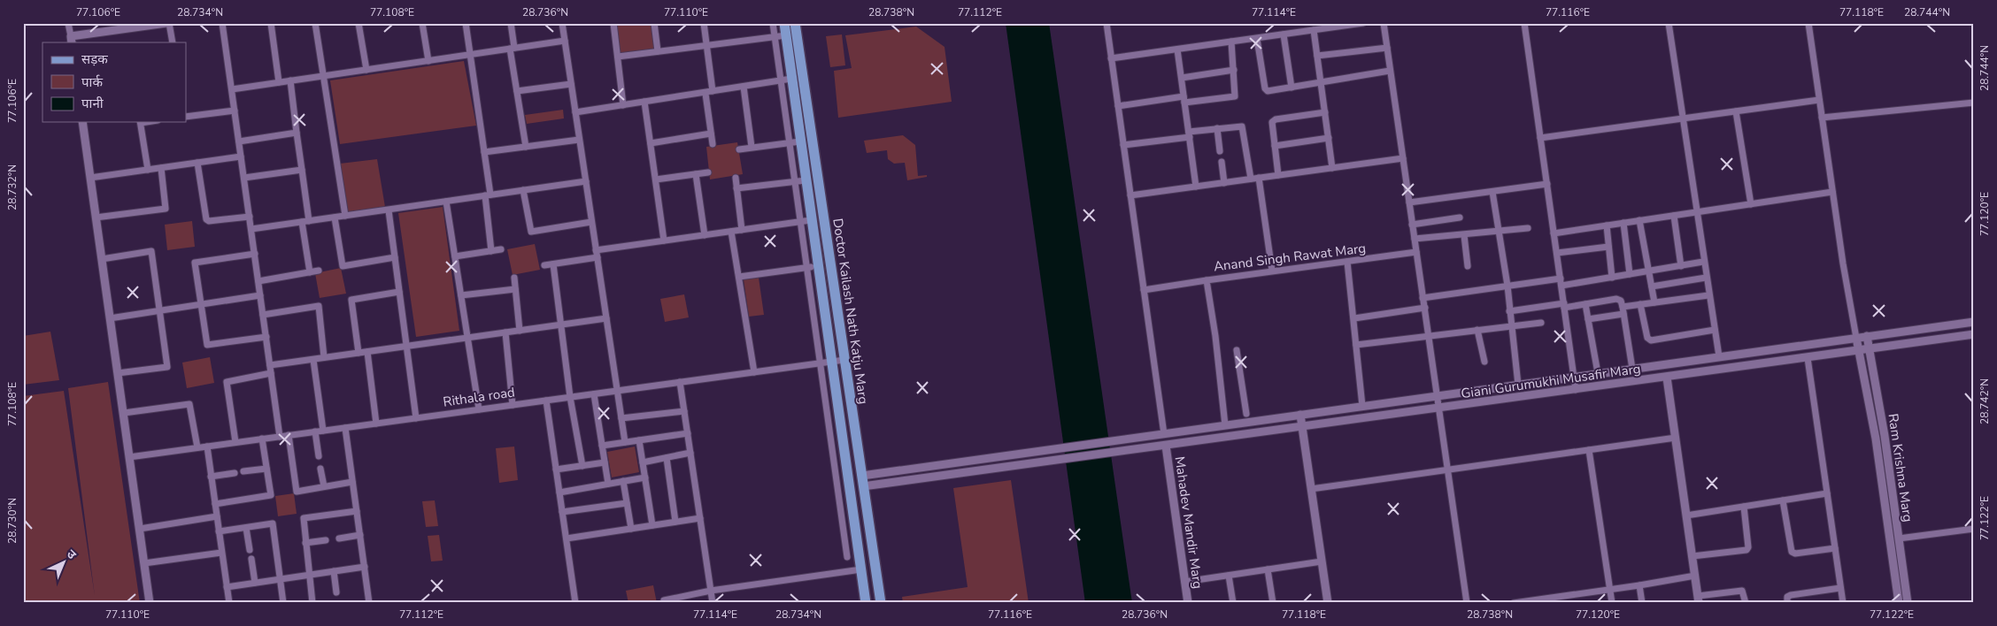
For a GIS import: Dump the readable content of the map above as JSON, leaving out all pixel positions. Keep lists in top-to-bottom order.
{
  "streets": {
    "main road": ["Doctor Kailash Nath Katju Marg"],
    "street": [
      "Anand Singh Rawat Marg",
      "Giani Gurumukhi Musafir Marg",
      "Rithala road",
      "Ram Krishna Marg",
      "Mahadev Mandir Marg"
    ]
  },
  "crossings": [
    ["Anand Singh Rawat Marg", "Giani Gurumukhi Musafir Marg"],
    ["Doctor Kailash Nath Katju Marg", "Giani Gurumukhi Musafir Marg"],
    ["Doctor Kailash Nath Katju Marg", "Rithala road"],
    ["Giani Gurumukhi Musafir Marg", "Ram Krishna Marg"],
    ["Giani Gurumukhi Musafir Marg", "Mahadev Mandir Marg"]
  ],
  "legend": ["सड़क", "पार्क", "पानी"],
  "north": "top right",
  "coordinates": [
    "77.106°E",
    "28.734°N",
    "77.108°E",
    "28.736°N",
    "77.110°E",
    "28.738°N",
    "77.112°E",
    "77.114°E",
    "77.116°E",
    "77.118°E",
    "28.744°N",
    "28.732°N",
    "77.120°E",
    "28.742°N",
    "77.122°E",
    "28.730°N"
  ]
}
